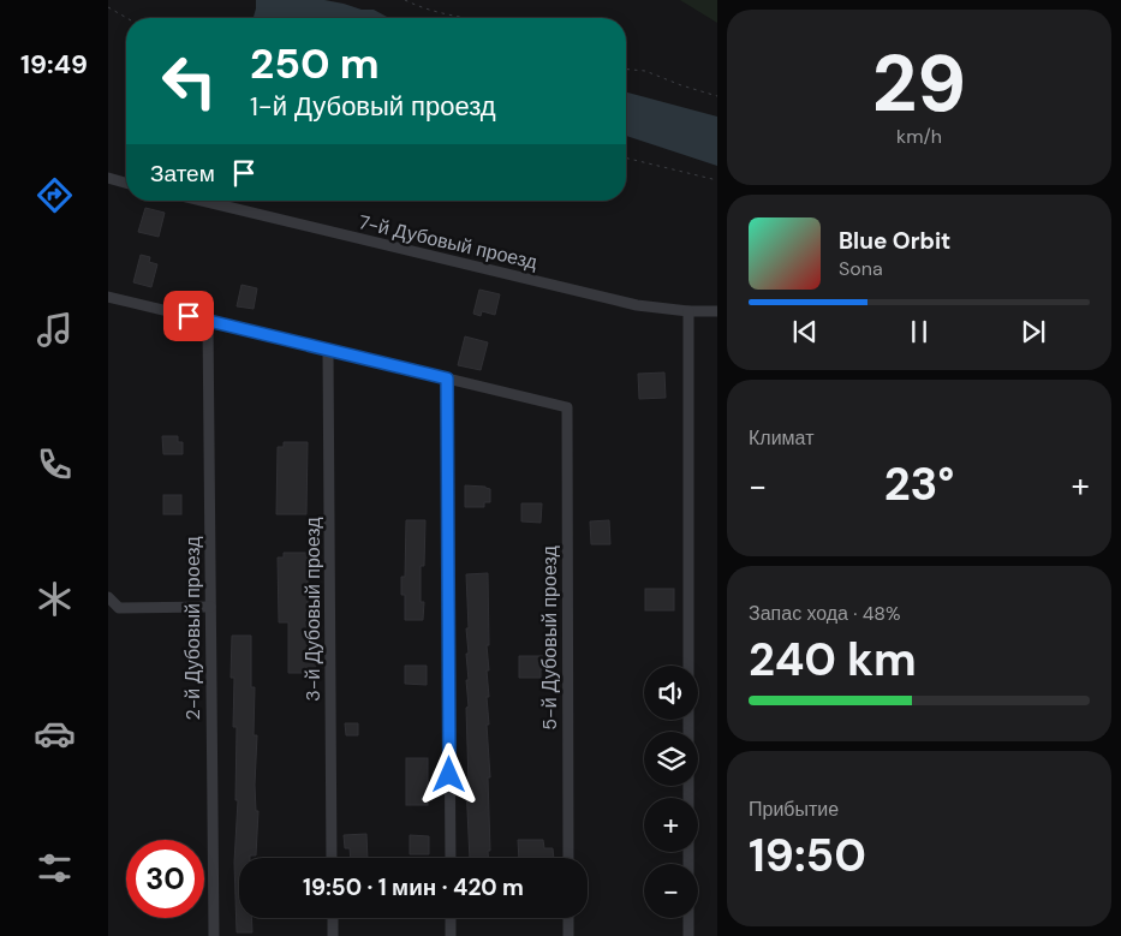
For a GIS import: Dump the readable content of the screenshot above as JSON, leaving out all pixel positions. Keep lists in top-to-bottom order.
{
  "streets": {
    "street": [
      "7-й Дубовый проезд",
      "3-й Дубовый проезд",
      "2-й Дубовый проезд",
      "5-й Дубовый проезд"
    ]
  },
  "page": {
    "tabs": "19:49",
    "tile": [
      ["29", "km/h"],
      "Климат",
      ["Запас хода · 48%", "240 km"],
      ["Прибытие", "19:50"]
    ],
    "turn": ["250 m", "1-й Дубовый проезд"],
    "then": "Затем",
    "song": ["Blue Orbit", "Sona"],
    "heat": ["−", "23°", "+"],
    "map_buttons": ["+", "−"],
    "limit": "30",
    "trip": "19:50 · 1 мин · 420 m"
  }
}
